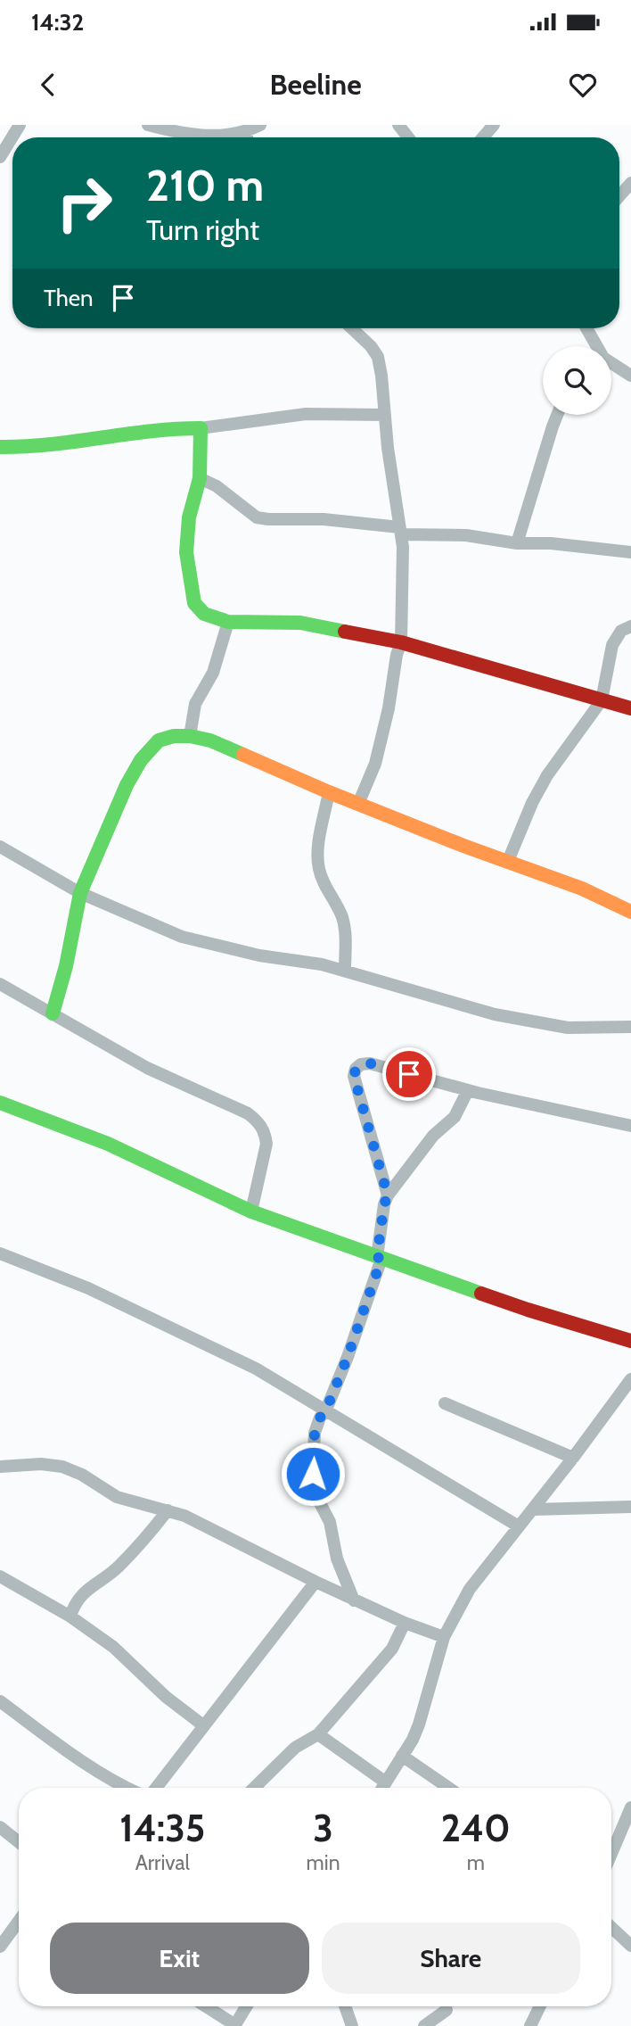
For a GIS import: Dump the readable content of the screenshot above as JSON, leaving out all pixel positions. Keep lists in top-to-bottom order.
{
  "page": {
    "status": "14:32",
    "header": "Beeline",
    "turn": ["210 m", "Turn right"],
    "then": "Then",
    "eta": [
      "14:35",
      "Arrival",
      "3",
      "min",
      "240",
      "m"
    ],
    "buttons": ["Exit", "Share"]
  }
}
